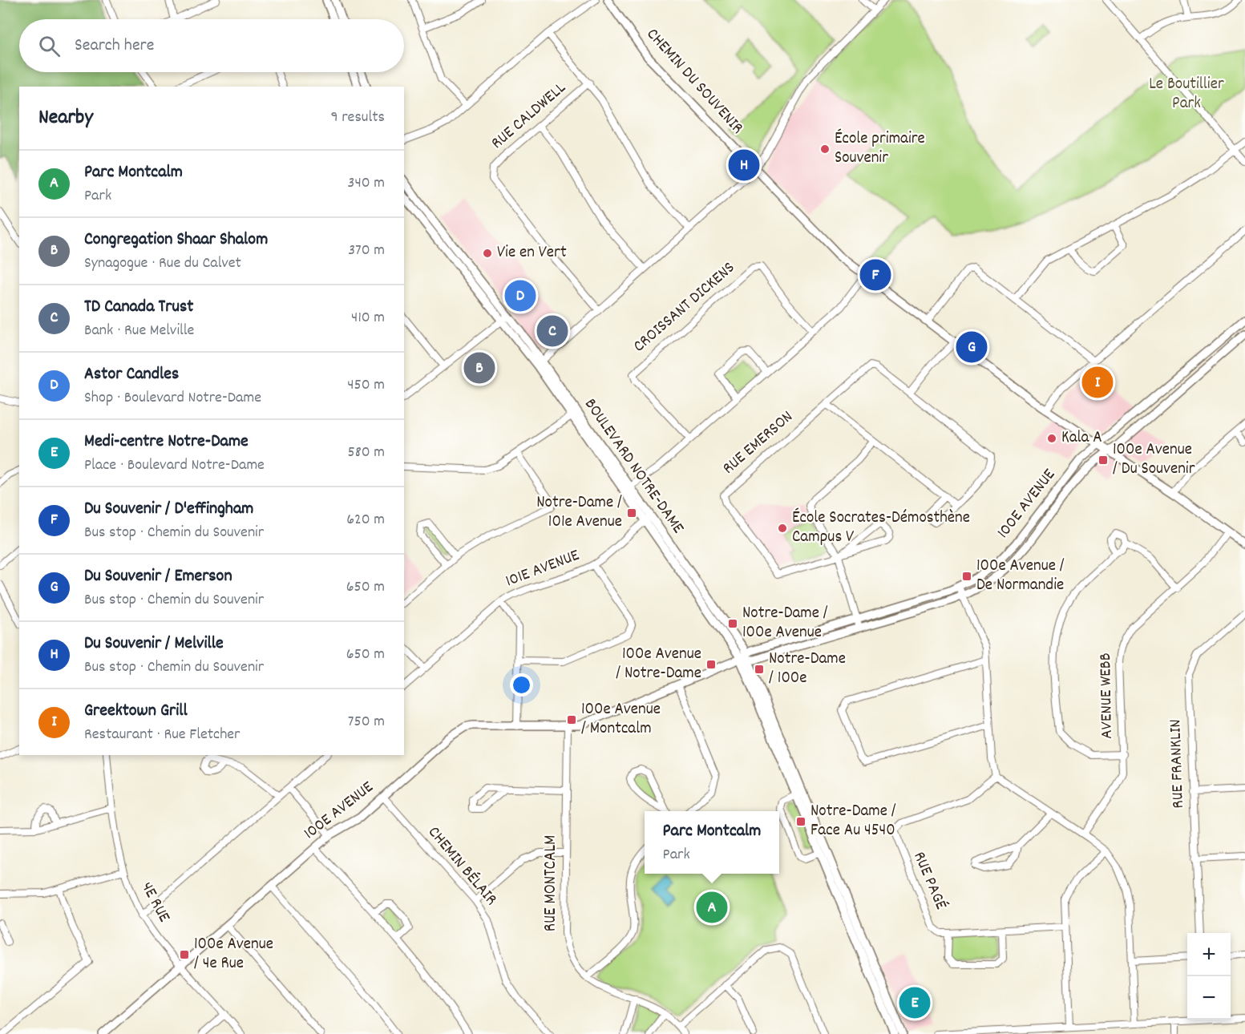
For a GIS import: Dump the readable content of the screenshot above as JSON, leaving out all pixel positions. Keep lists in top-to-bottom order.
{
  "streets": {
    "street": [
      "CHEMIN DU SOUVENIR",
      "RUE CALDWELL",
      "CROISSANT DICKENS",
      "RUE EMERSON",
      "BOULEVARD NOTRE-DAME",
      "100E AVENUE",
      "101E AVENUE",
      "AVENUE WEBB",
      "RUE FRANKLIN",
      "CHEMIN BÉLAIR",
      "RUE PAGÉ",
      "RUE MONTCALM",
      "4E RUE"
    ]
  },
  "crossings": [
    ["CHEMIN DU SOUVENIR", "100E AVENUE"],
    ["CHEMIN DU SOUVENIR", "AVENUE WEBB"],
    ["BOULEVARD NOTRE-DAME", "100E AVENUE"],
    ["BOULEVARD NOTRE-DAME", "101E AVENUE"],
    ["100E AVENUE", "CHEMIN BÉLAIR"],
    ["100E AVENUE", "RUE MONTCALM"],
    ["100E AVENUE", "4E RUE"]
  ],
  "parks": ["Le Boutillier Park"],
  "places": {
    "other": [
      "École primaire Souvenir",
      "Vie en Vert",
      "Kala A",
      "École Socrates-Démosthène Campus V"
    ],
    "transit": [
      "100e Avenue / Du Souvenir",
      "Notre-Dame / 101e Avenue",
      "100e Avenue / De Normandie",
      "Notre-Dame / 100e Avenue",
      "100e Avenue / Notre-Dame",
      "Notre-Dame / 100e",
      "100e Avenue / Montcalm",
      "Notre-Dame / Face Au 4540",
      "100e Avenue / 4e Rue"
    ]
  },
  "page": {
    "search": "Search here",
    "heading": ["Nearby", "9 results"],
    "pins": [
      "H",
      "F",
      "D",
      "C",
      "G",
      "B",
      "I",
      "A",
      "E"
    ],
    "list": [
      {
        "mark": "A",
        "name": "Parc Montcalm",
        "note": "Park",
        "value": "340 m"
      },
      {
        "mark": "B",
        "name": "Congregation Shaar Shalom",
        "note": "Synagogue · Rue du Calvet",
        "value": "370 m"
      },
      {
        "mark": "C",
        "name": "TD Canada Trust",
        "note": "Bank · Rue Melville",
        "value": "410 m"
      },
      {
        "mark": "D",
        "name": "Astor Candles",
        "note": "Shop · Boulevard Notre-Dame",
        "value": "450 m"
      },
      {
        "mark": "E",
        "name": "Medi-centre Notre-Dame",
        "note": "Place · Boulevard Notre-Dame",
        "value": "580 m"
      },
      {
        "mark": "F",
        "name": "Du Souvenir / D'effingham",
        "note": "Bus stop · Chemin du Souvenir",
        "value": "620 m"
      },
      {
        "mark": "G",
        "name": "Du Souvenir / Emerson",
        "note": "Bus stop · Chemin du Souvenir",
        "value": "650 m"
      },
      {
        "mark": "H",
        "name": "Du Souvenir / Melville",
        "note": "Bus stop · Chemin du Souvenir",
        "value": "650 m"
      },
      {
        "mark": "I",
        "name": "Greektown Grill",
        "note": "Restaurant · Rue Fletcher",
        "value": "750 m"
      }
    ],
    "popup": ["Parc Montcalm", "Park"],
    "map_buttons": ["+", "−"]
  }
}
